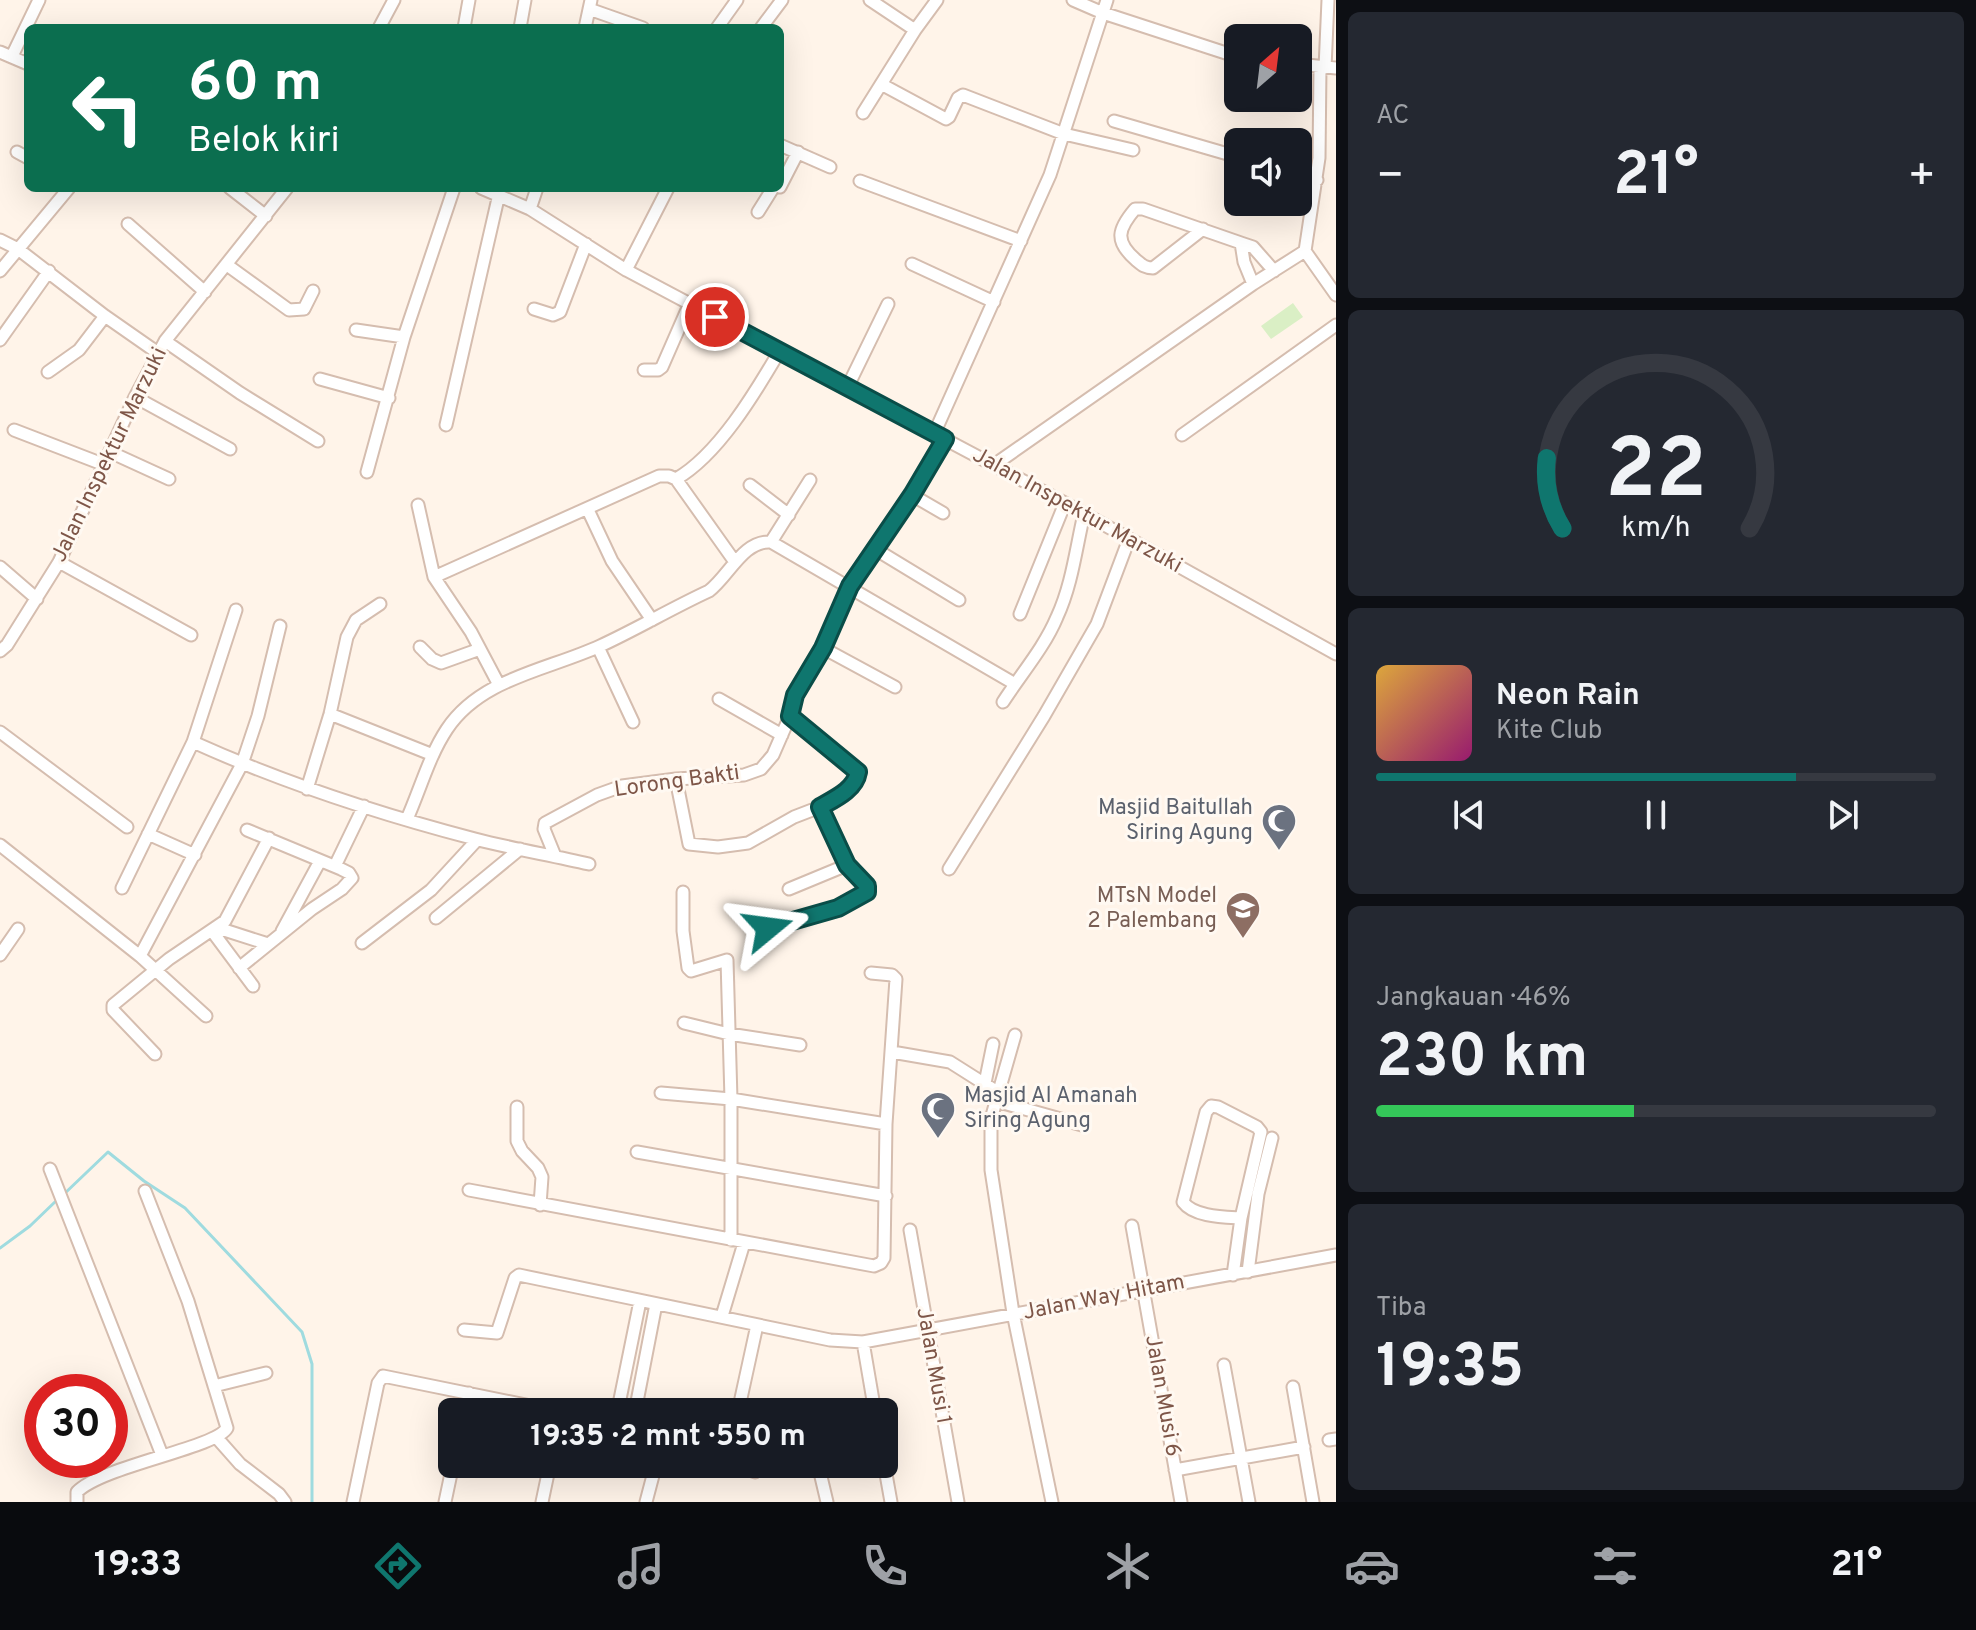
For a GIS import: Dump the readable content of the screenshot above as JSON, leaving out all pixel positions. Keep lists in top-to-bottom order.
{
  "streets": {
    "street": [
      "Jalan Inspektur Marzuki",
      "Lorong Bakti",
      "Jalan Way Hitam",
      "Jalan Musi 1",
      "Jalan Musi 6"
    ]
  },
  "crossings": [
    ["Jalan Inspektur Marzuki", "Lorong Bakti"],
    ["Jalan Way Hitam", "Jalan Musi 6"]
  ],
  "places": {
    "mosque": ["Masjid Baitullah Siring Agung", "Masjid Al Amanah Siring Agung"],
    "school or university": ["MTsN Model 2 Palembang"]
  },
  "north": "top right",
  "page": {
    "tile": [
      "AC",
      ["Jangkauan · 46%", "230 km"],
      ["Tiba", "19:35"]
    ],
    "turn": ["60 m", "Belok kiri"],
    "heat": ["−", "21°", "+"],
    "song": ["Neon Rain", "Kite Club"],
    "limit": "30",
    "trip": "19:35 · 2 mnt · 550 m",
    "tabs": ["19:33", "21°"],
    "gauge": ["22", "km/h"]
  }
}
